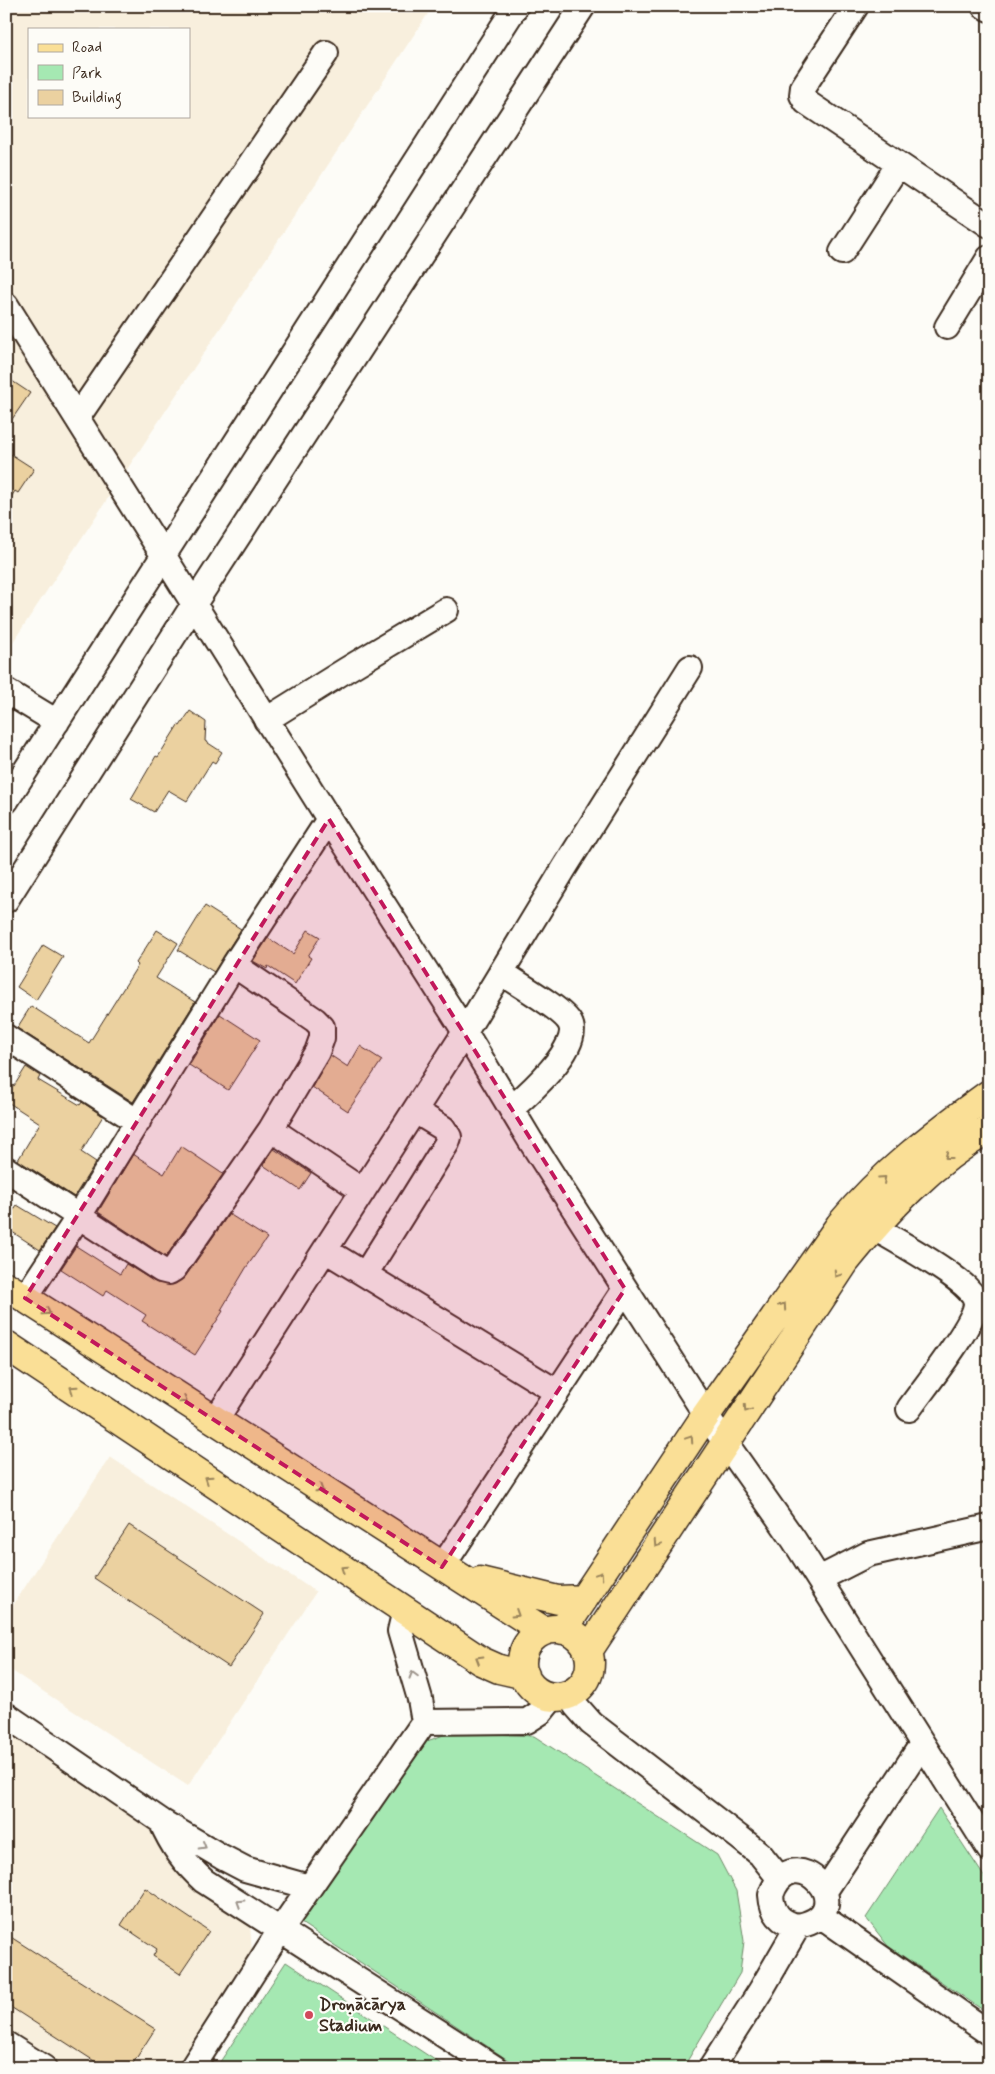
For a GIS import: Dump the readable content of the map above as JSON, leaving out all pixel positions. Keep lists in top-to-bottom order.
{
  "places": ["Droṇācārya Stadium"],
  "legend": ["Road", "Park", "Building"]
}
